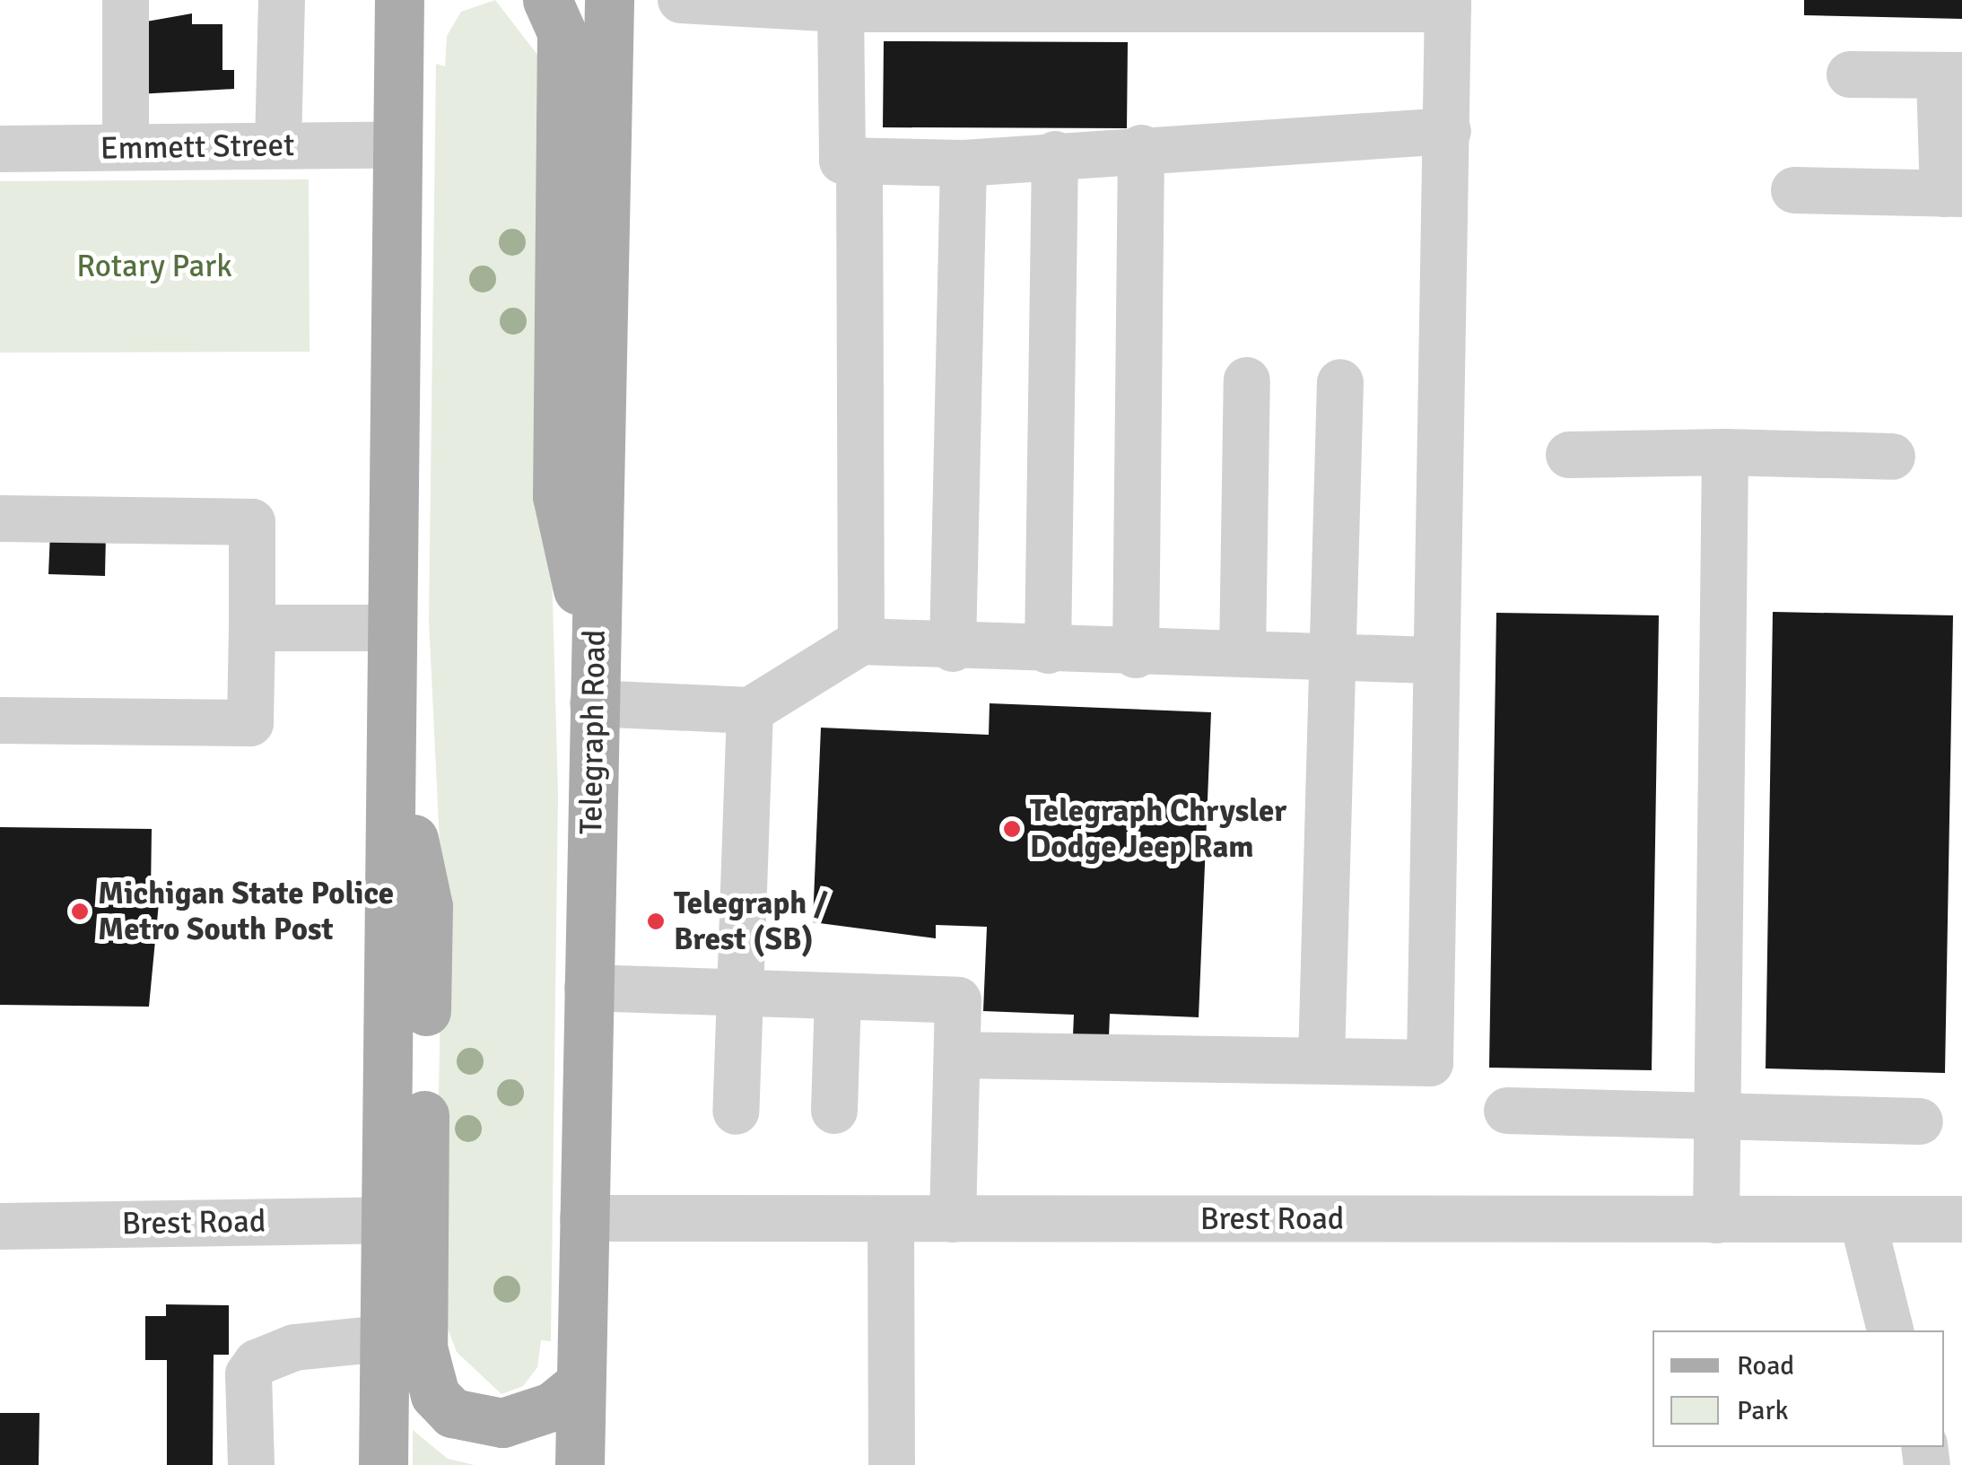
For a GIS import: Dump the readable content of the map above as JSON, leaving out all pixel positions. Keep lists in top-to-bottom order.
{
  "streets": {
    "main road": ["Telegraph Road"],
    "street": ["Emmett Street", "Brest Road"]
  },
  "crossings": [
    ["Telegraph Road", "Brest Road"]
  ],
  "parks": ["Rotary Park"],
  "places": ["Telegraph Chrysler Dodge Jeep Ram", "Michigan State Police Metro South Post", "Telegraph / Brest (SB)"],
  "legend": ["Road", "Park"]
}
